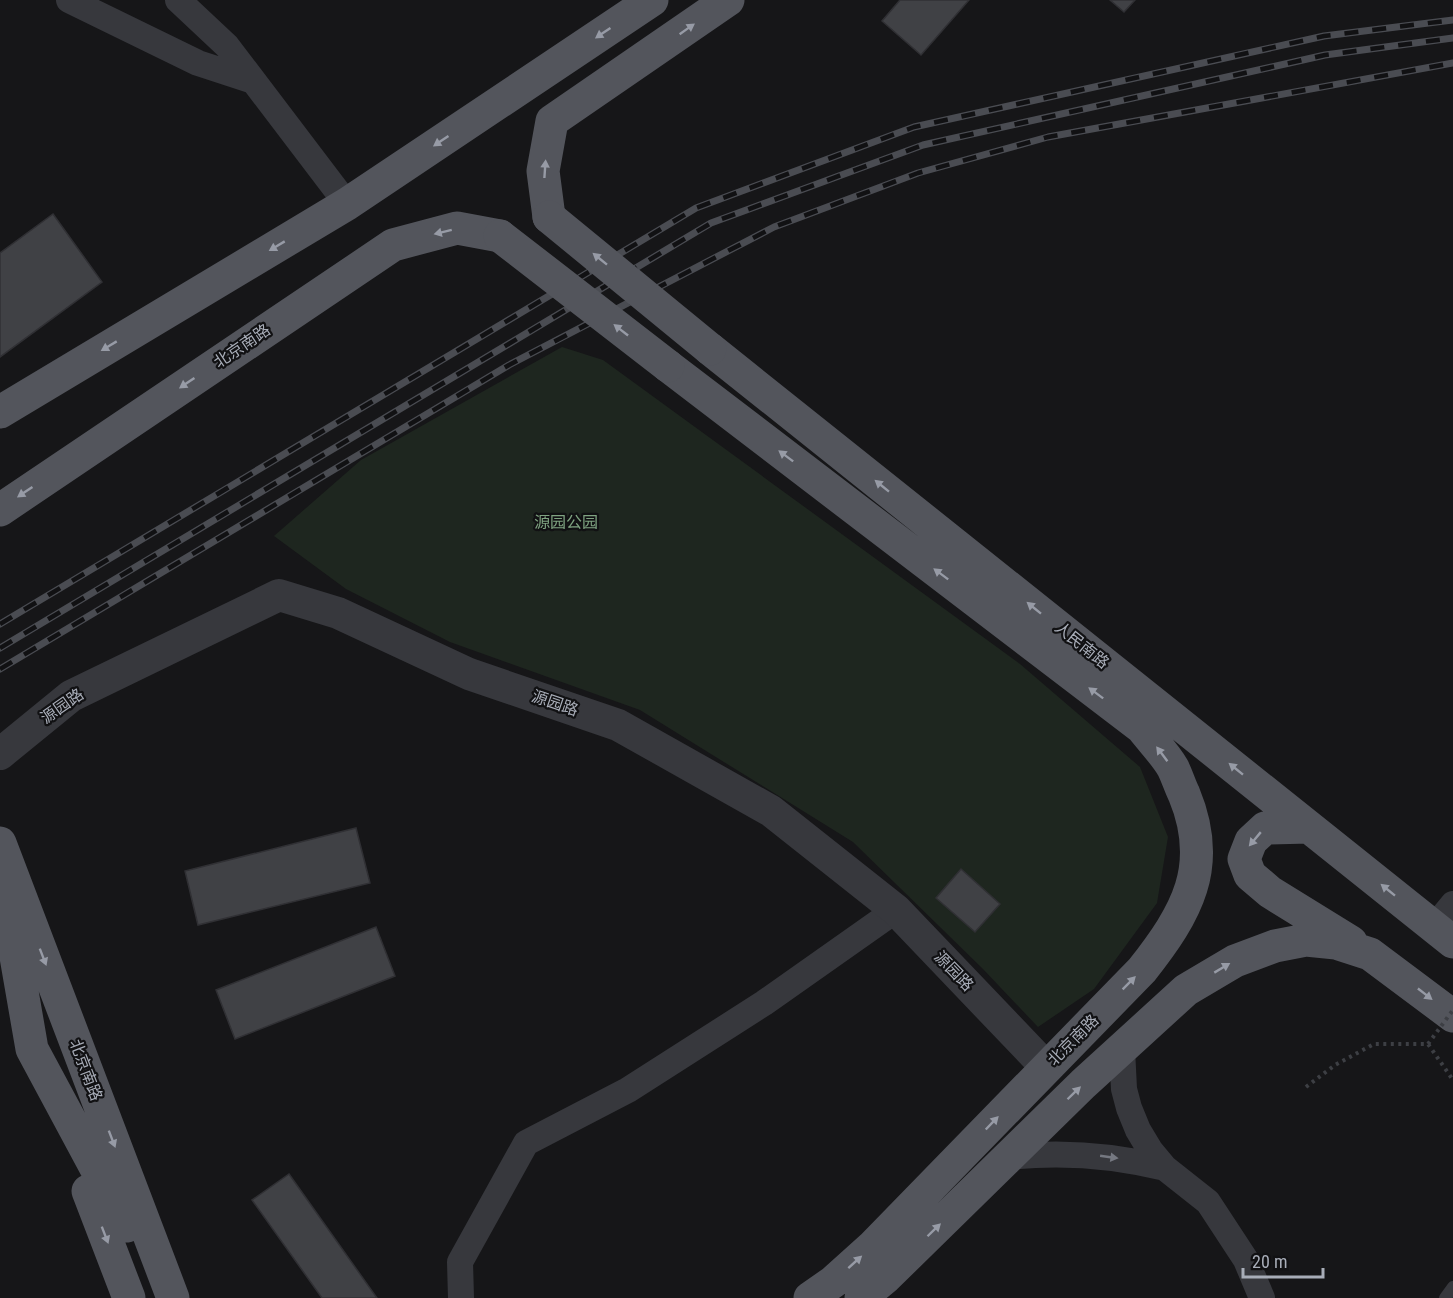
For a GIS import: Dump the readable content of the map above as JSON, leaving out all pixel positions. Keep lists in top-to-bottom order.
{
  "streets": {
    "main road": ["北京南路", "人民南路"],
    "street": ["源园路"]
  },
  "crossings": [
    ["北京南路", "人民南路"],
    ["北京南路", "源园路"]
  ],
  "one_way": ["人民南路"],
  "parks": ["源园公园"],
  "scale_bar": "20 m"
}
